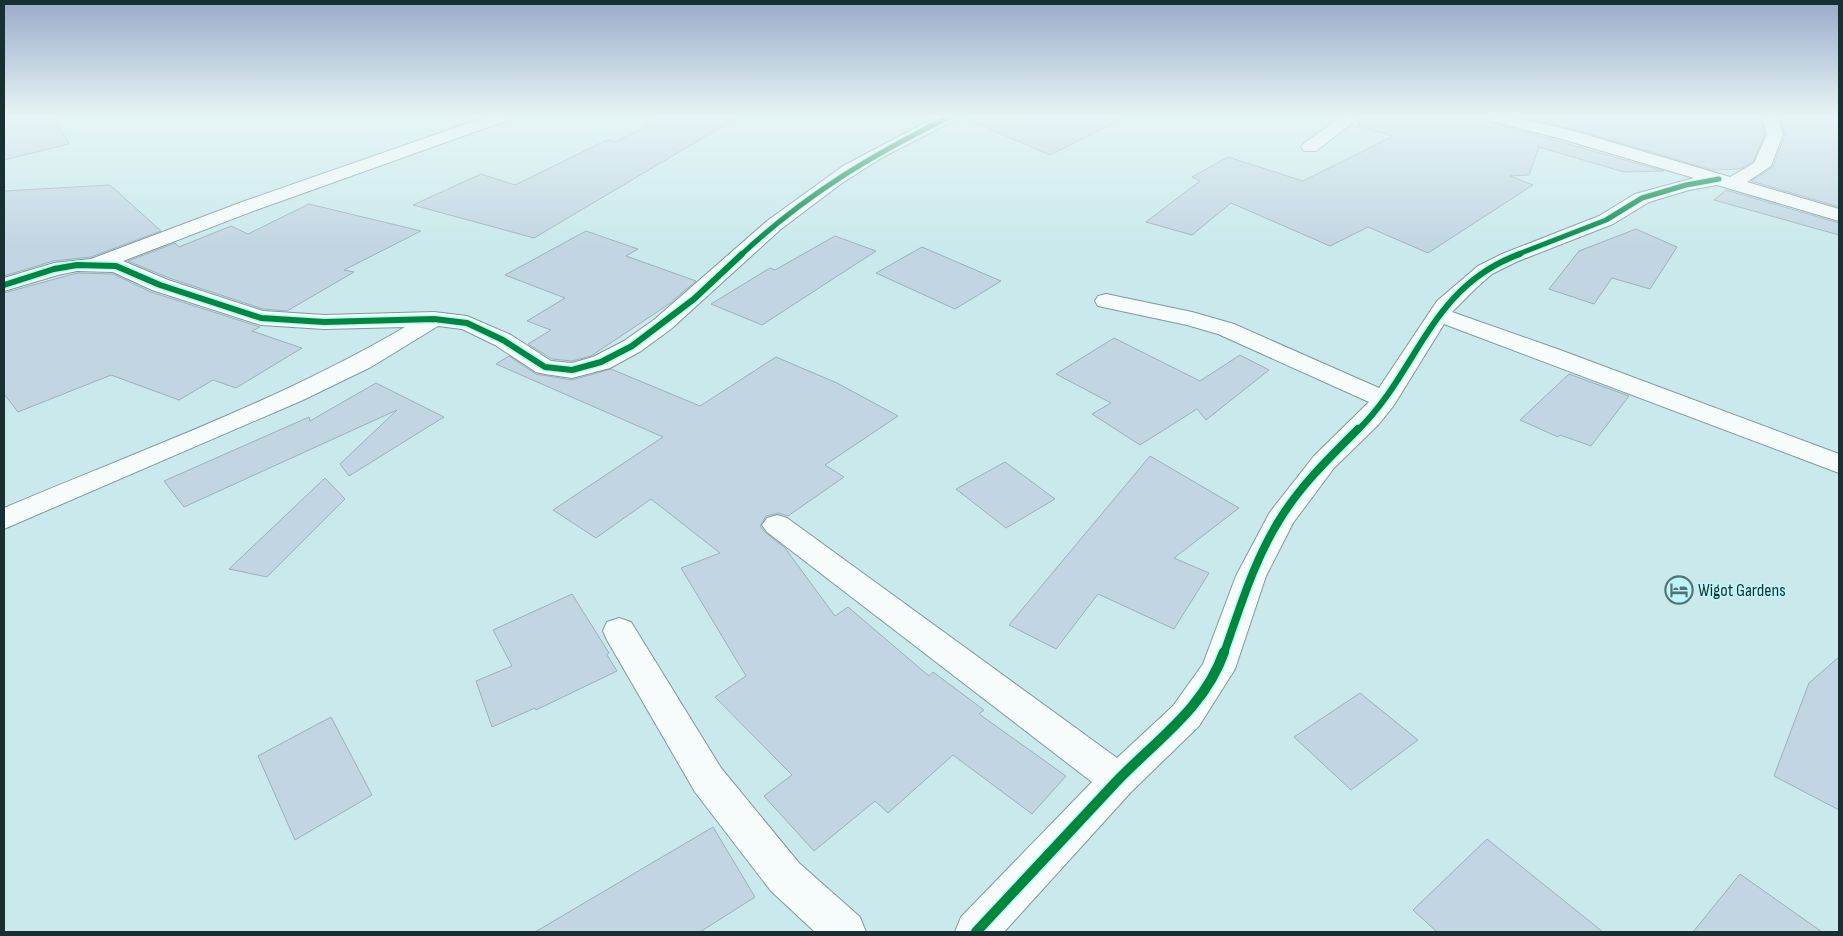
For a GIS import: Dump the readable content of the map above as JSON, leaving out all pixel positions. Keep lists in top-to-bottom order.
{
  "places": {
    "hotel": ["Wigot Gardens"]
  }
}
